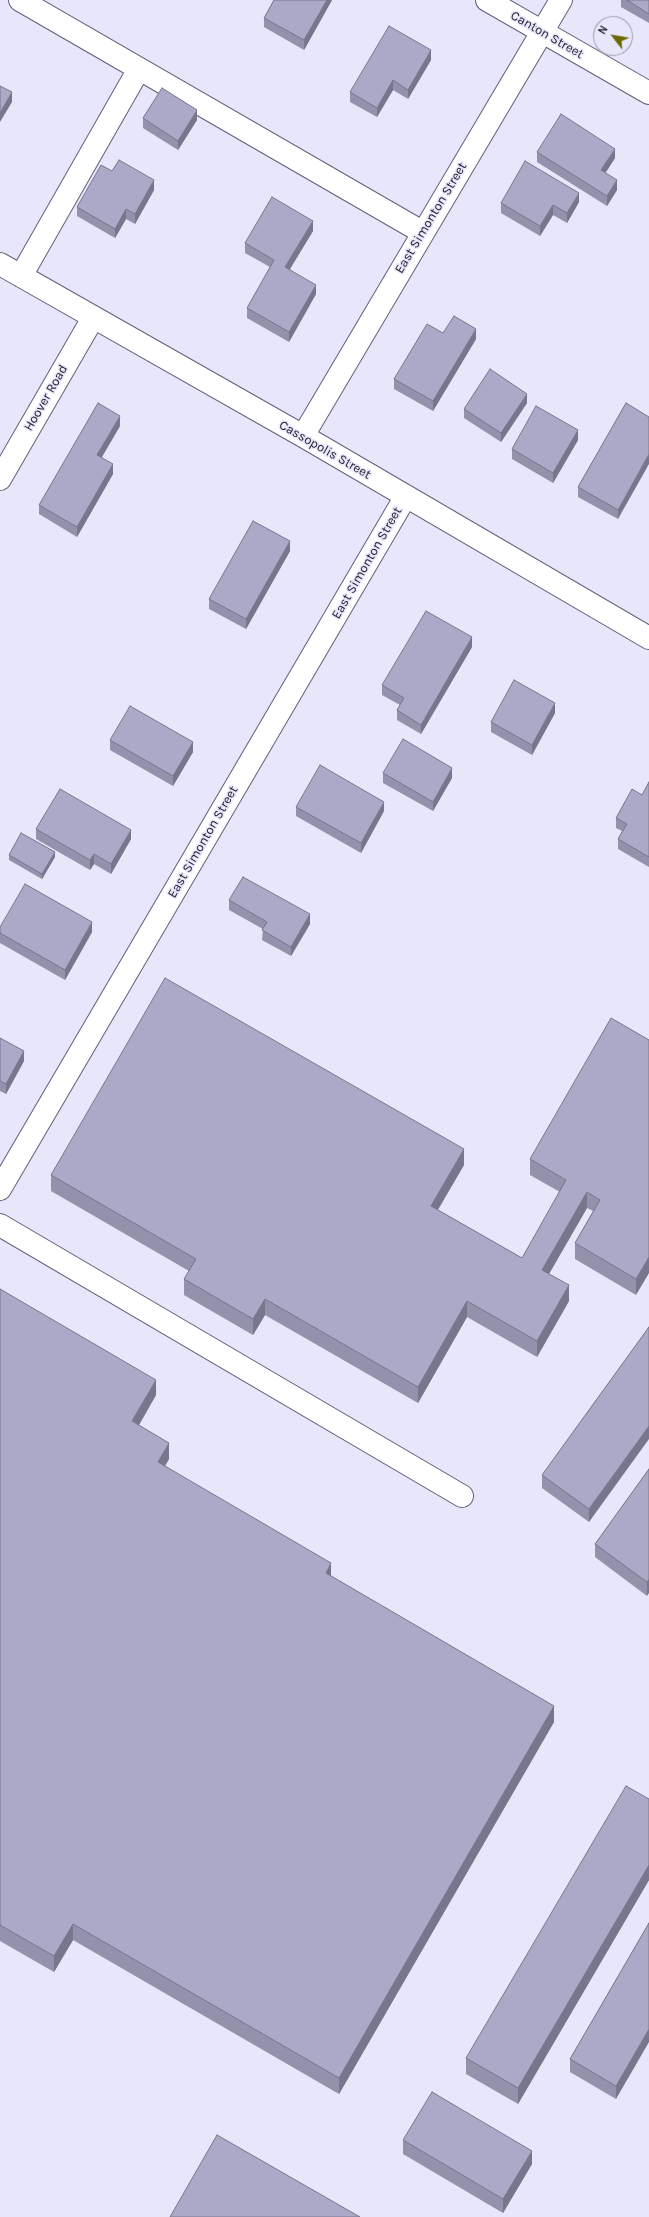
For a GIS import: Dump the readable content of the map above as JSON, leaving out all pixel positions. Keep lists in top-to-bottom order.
{
  "streets": {
    "street": [
      "Canton Street",
      "East Simonton Street",
      "Hoover Road",
      "Cassopolis Street"
    ]
  },
  "crossings": [
    ["Canton Street", "East Simonton Street"],
    ["East Simonton Street", "Cassopolis Street"],
    ["Hoover Road", "Cassopolis Street"]
  ],
  "north": "top left"
}
